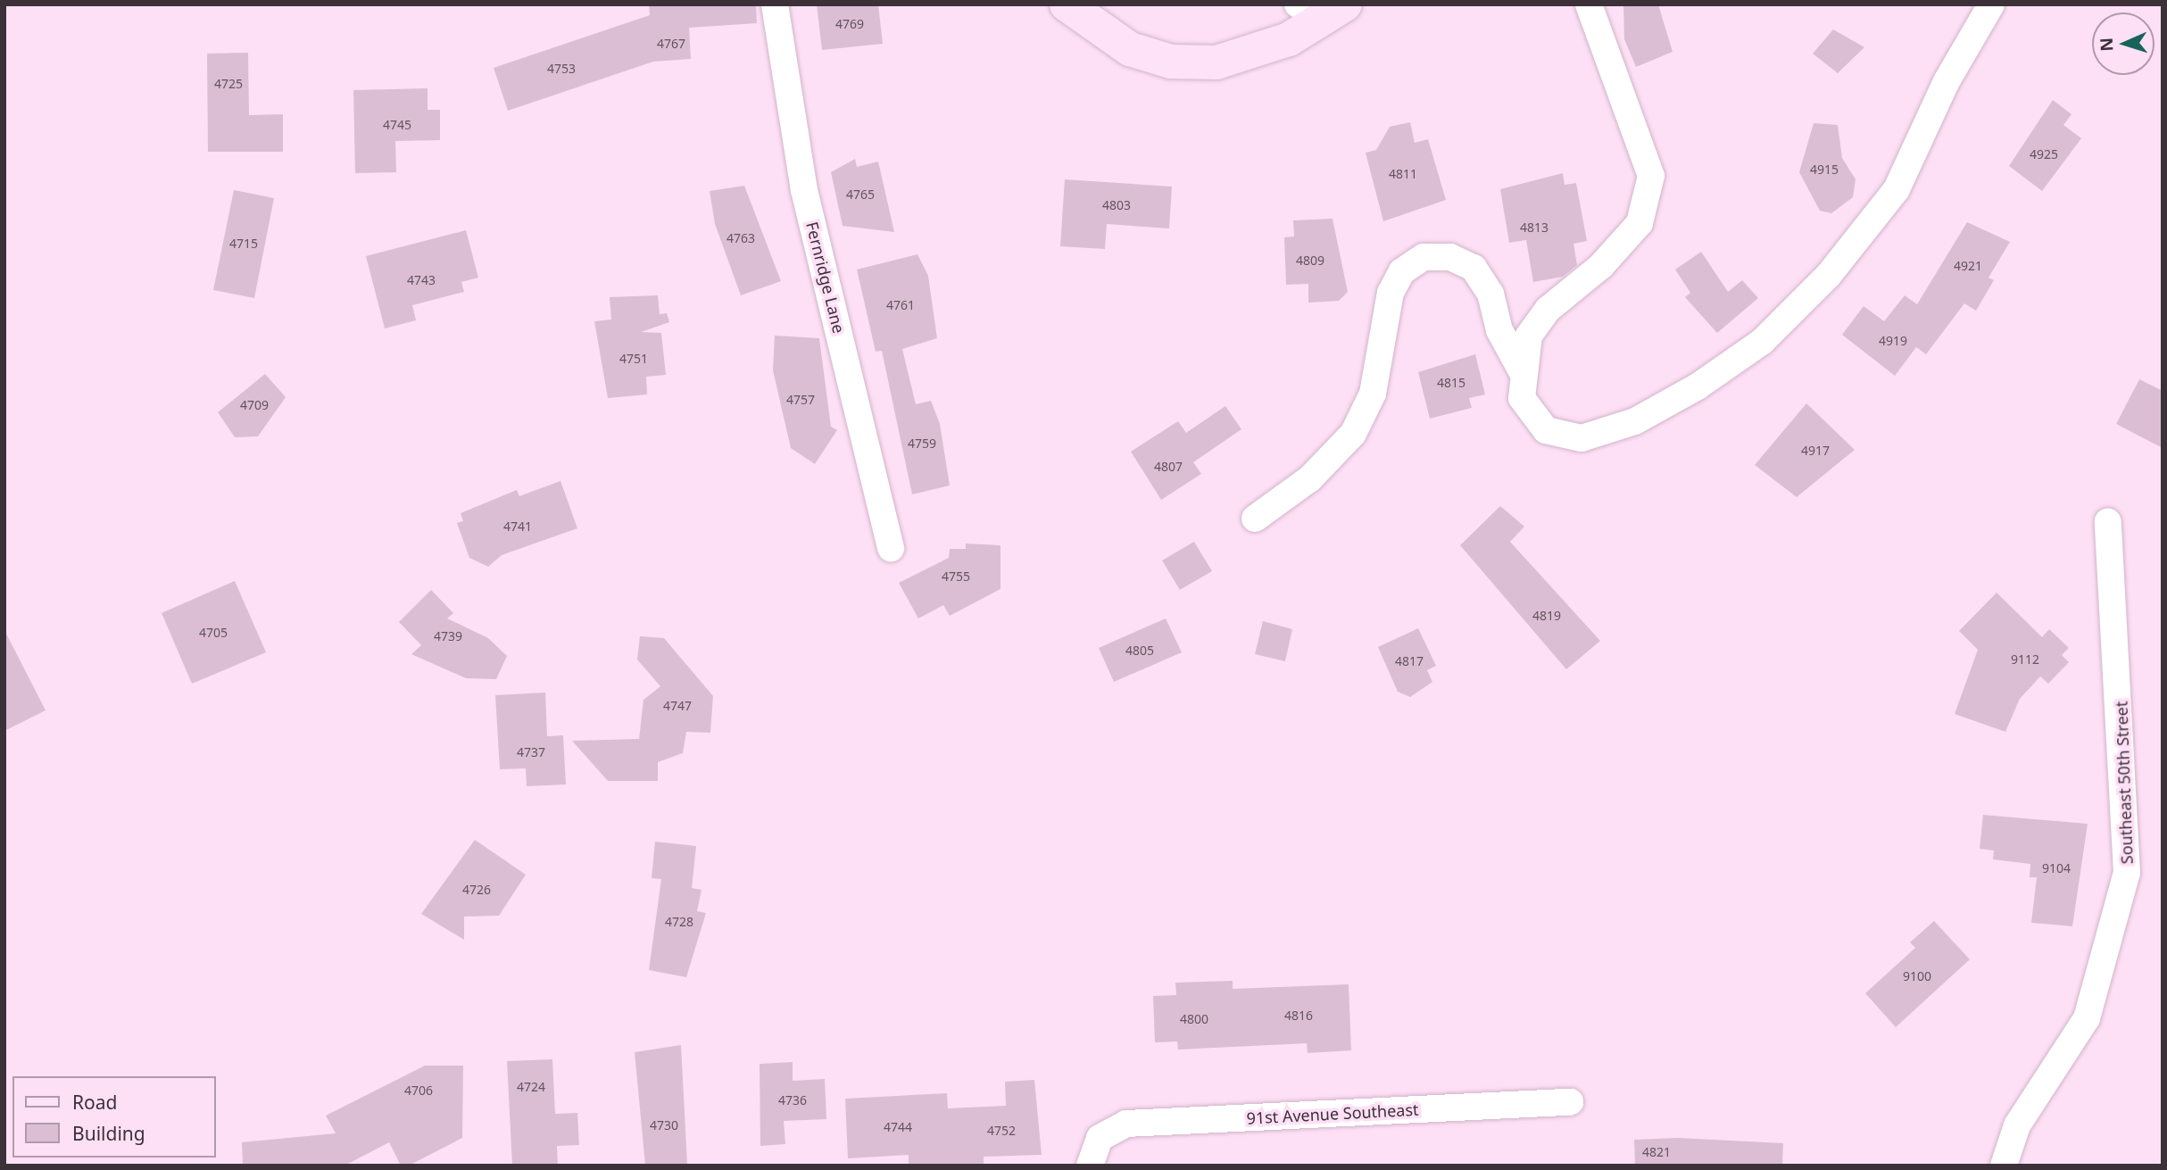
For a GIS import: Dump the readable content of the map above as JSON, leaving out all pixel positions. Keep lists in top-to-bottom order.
{
  "streets": {
    "street": ["Fernridge Lane", "Southeast 50th Street", "91st Avenue Southeast"]
  },
  "house_numbers": [
    "4769",
    "4767",
    "4753",
    "4725",
    "4745",
    "4925",
    "4915",
    "4811",
    "4765",
    "4803",
    "4813",
    "4763",
    "4715",
    "4809",
    "4921",
    "4743",
    "4761",
    "4919",
    "4751",
    "4815",
    "4757",
    "4709",
    "4759",
    "4917",
    "4807",
    "4741",
    "4755",
    "4819",
    "4705",
    "4739",
    "4805",
    "9112",
    "4817",
    "4747",
    "4737",
    "9104",
    "4726",
    "4728",
    "9100",
    "4816",
    "4800",
    "4724",
    "4706",
    "4736",
    "4730",
    "4744",
    "4752",
    "4821"
  ],
  "legend": ["Road", "Building"],
  "north": "left"
}
